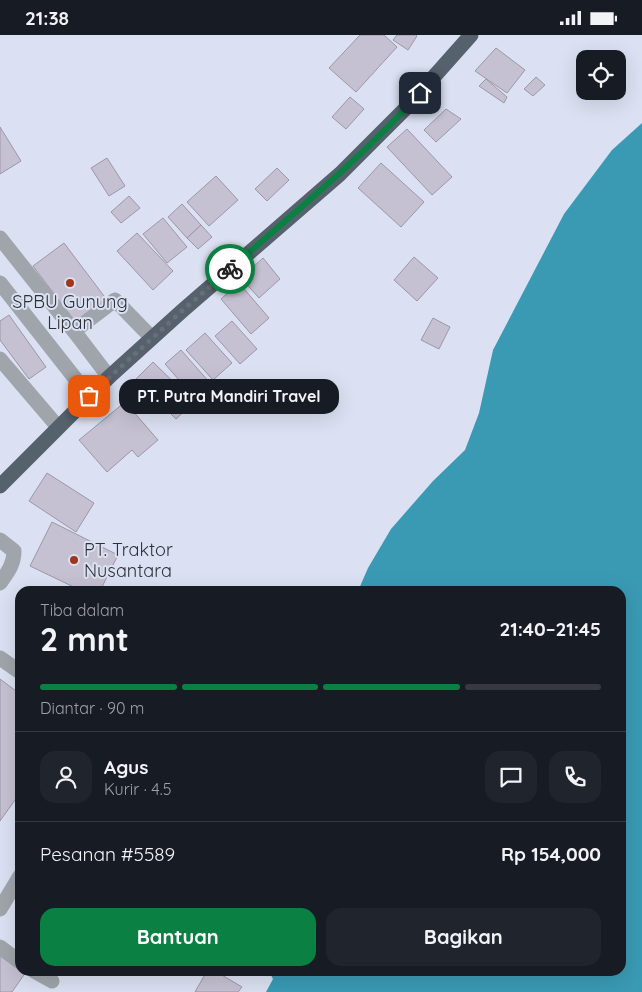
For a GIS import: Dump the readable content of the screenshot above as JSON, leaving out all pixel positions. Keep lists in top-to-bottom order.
{
  "places": ["SPBU Gunung Lipan", "PT. Putra Mandiri Travel", "PT. Traktor Nusantara"],
  "page": {
    "status": "21:38",
    "bubble": "PT. Putra Mandiri Travel",
    "heading": ["2 mnt", "Tiba dalam", "21:40–21:45"],
    "panel": [
      "Agus",
      "Kurir · 4.5",
      "Pesanan #5589",
      "Rp 154,000"
    ],
    "bar": "Diantar · 90 m",
    "buttons": ["Bantuan", "Bagikan"]
  }
}
